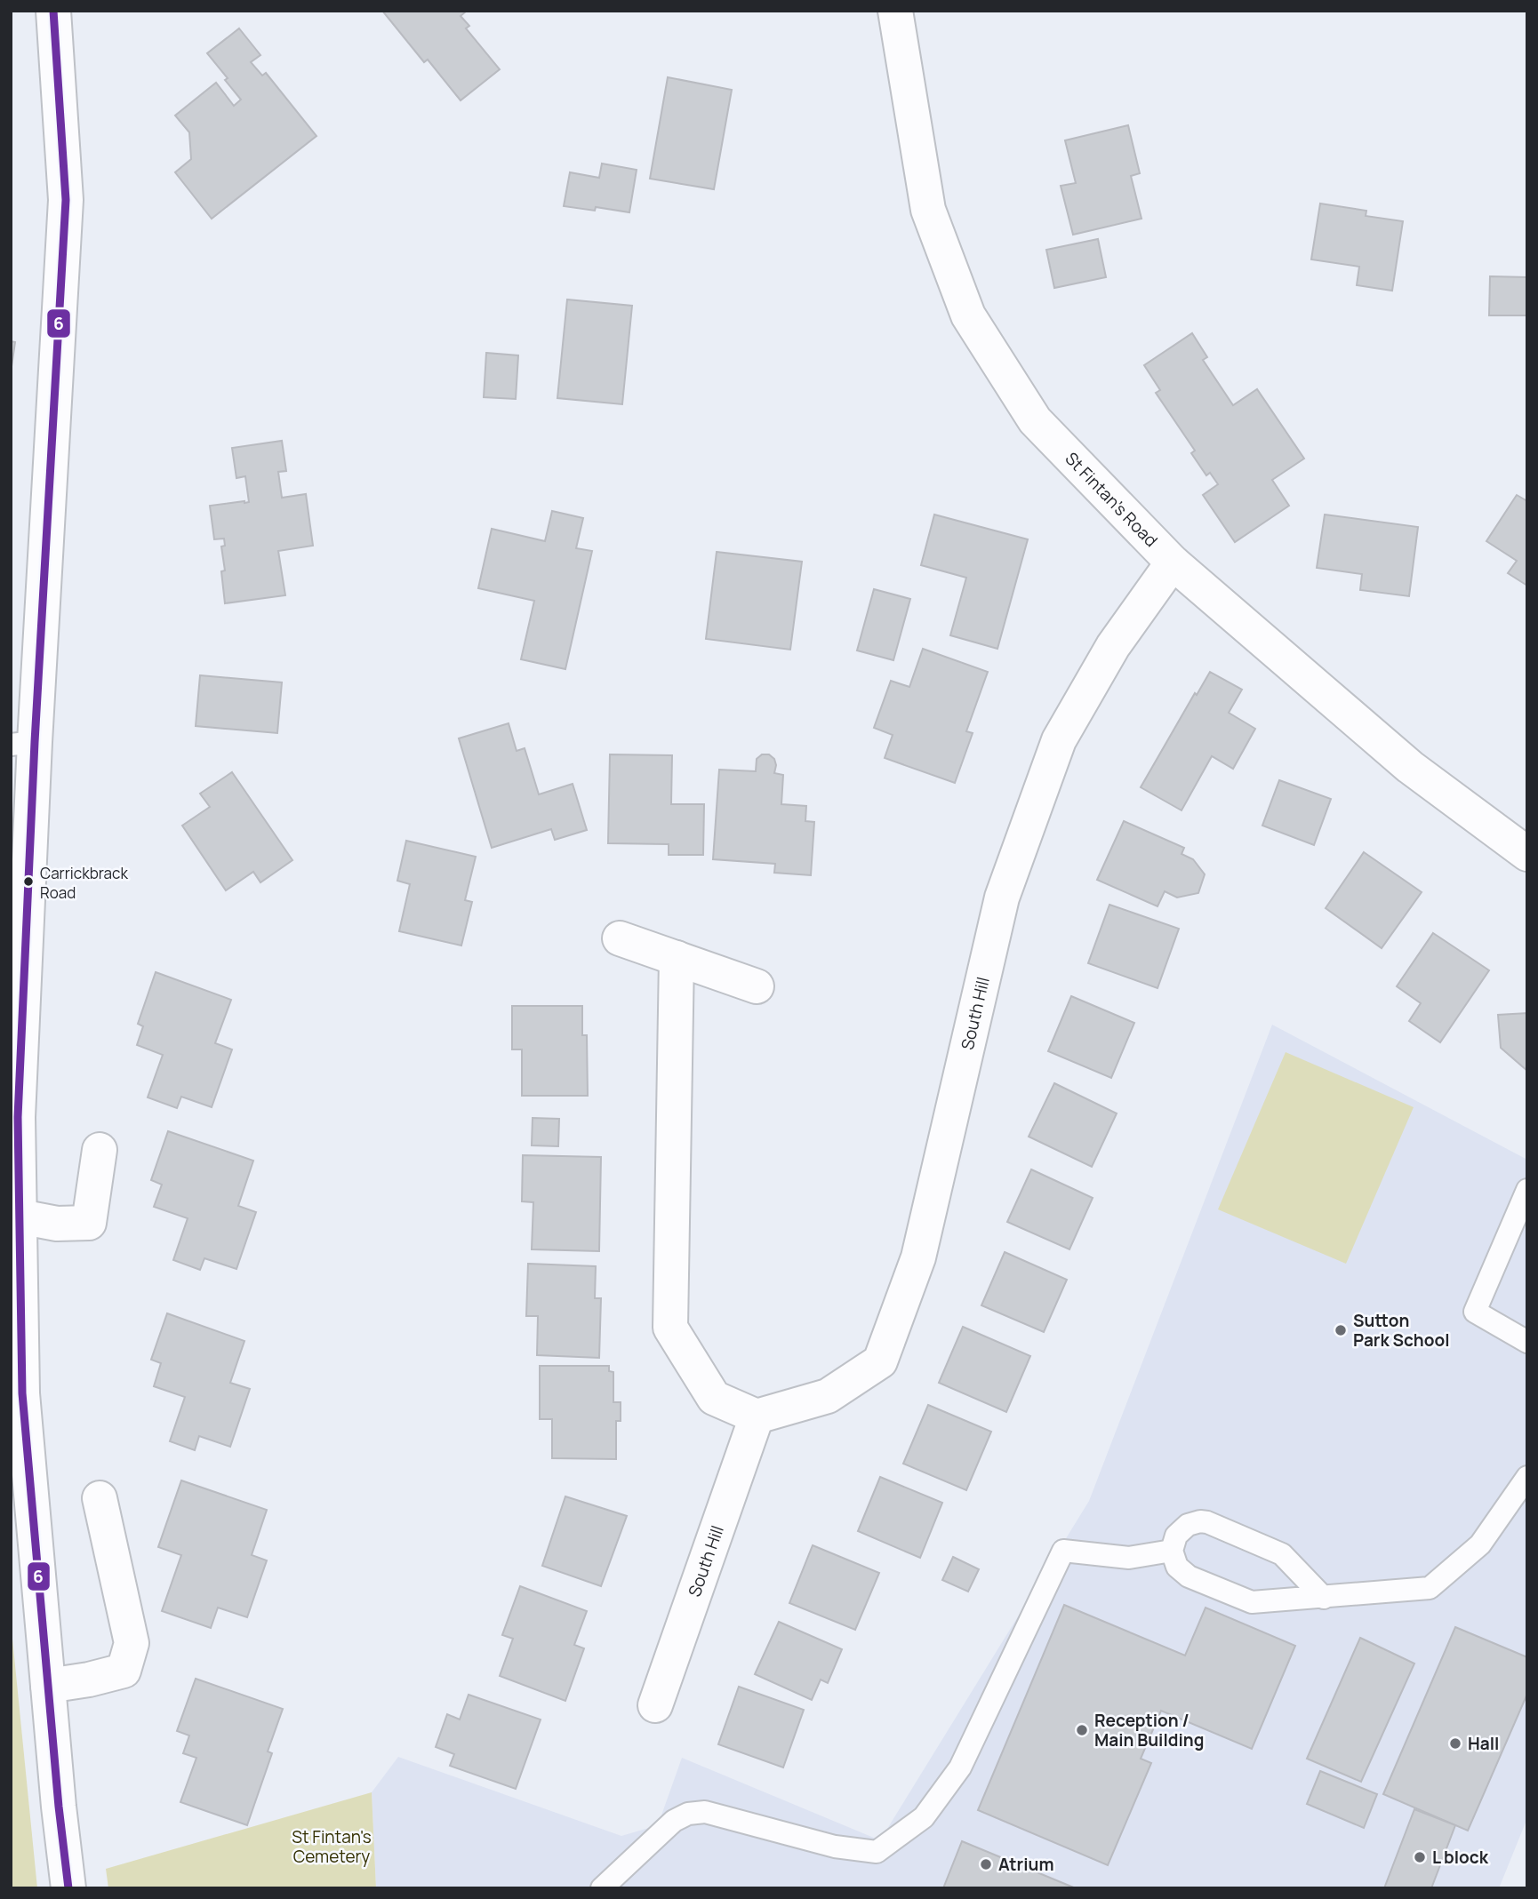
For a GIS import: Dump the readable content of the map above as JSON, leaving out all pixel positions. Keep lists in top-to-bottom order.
{
  "streets": {
    "street": ["St Fintan's Road", "South Hill"]
  },
  "crossings": [
    ["St Fintan's Road", "South Hill"]
  ],
  "parks": ["St Fintan's Cemetery"],
  "places": [
    "Carrickbrack Road",
    "Sutton Park School",
    "Reception / Main Building",
    "Hall",
    "L block",
    "Atrium"
  ],
  "lines": ["transit line 6"]
}
